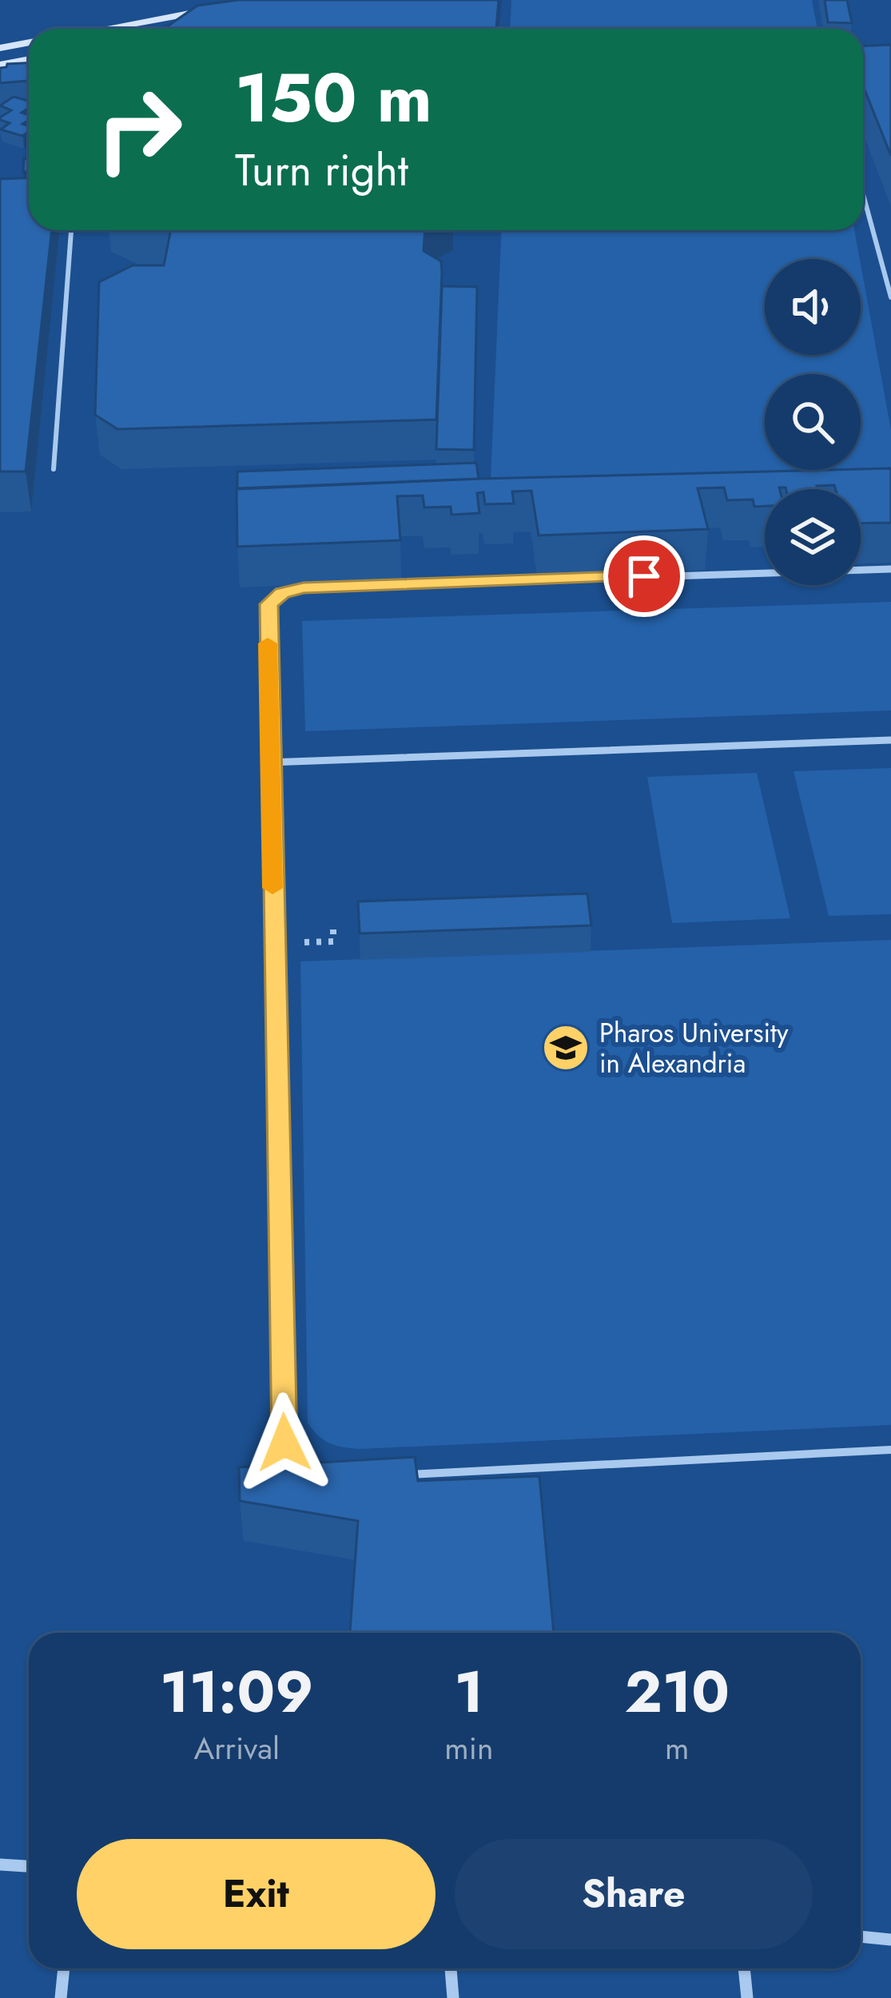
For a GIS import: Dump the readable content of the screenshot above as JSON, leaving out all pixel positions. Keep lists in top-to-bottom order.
{
  "places": {
    "school or university": ["Pharos University in Alexandria"]
  },
  "page": {
    "turn": ["150 m", "Turn right"],
    "eta": [
      "11:09",
      "Arrival",
      "1",
      "min",
      "210",
      "m"
    ],
    "buttons": ["Exit", "Share"]
  }
}
